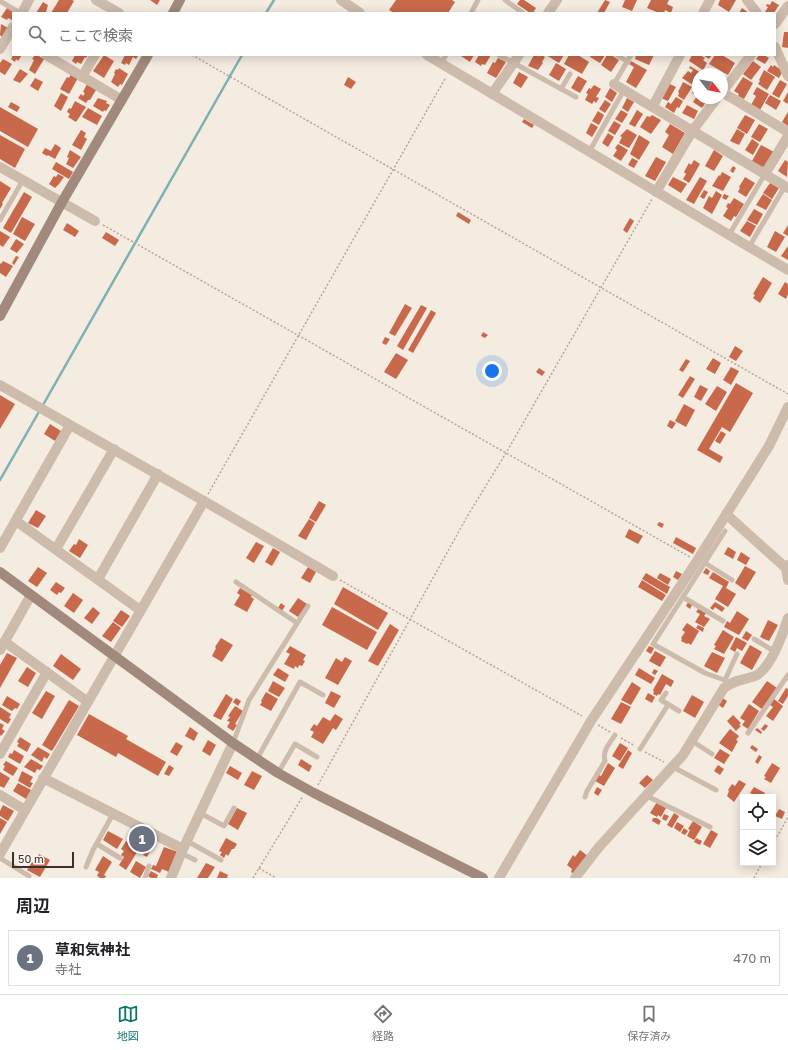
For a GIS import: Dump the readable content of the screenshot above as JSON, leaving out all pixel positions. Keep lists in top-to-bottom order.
{
  "scale_bar": "50 m",
  "north": "bottom right",
  "page": {
    "search": "ここで検索",
    "pins": "1",
    "scale": "50 m",
    "heading": "周辺",
    "list": [
      {
        "mark": "1",
        "name": "草和気神社",
        "note": "寺社",
        "value": "470 m"
      }
    ],
    "nav": ["地図", "経路", "保存済み"]
  }
}
